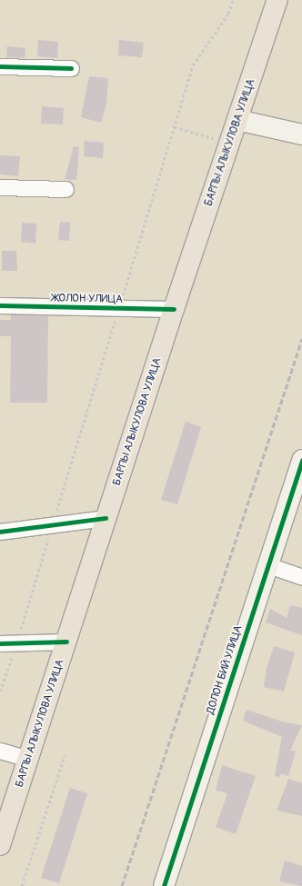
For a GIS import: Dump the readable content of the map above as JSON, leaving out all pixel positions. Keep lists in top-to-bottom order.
{
  "streets": {
    "main road": ["БАРПЫ АЛЫКУЛОВА УЛИЦА"],
    "street": ["ЖОЛОН УЛИЦА", "ДОЛОН БИЙ УЛИЦА"]
  },
  "crossings": [
    ["БАРПЫ АЛЫКУЛОВА УЛИЦА", "ЖОЛОН УЛИЦА"]
  ]
}
